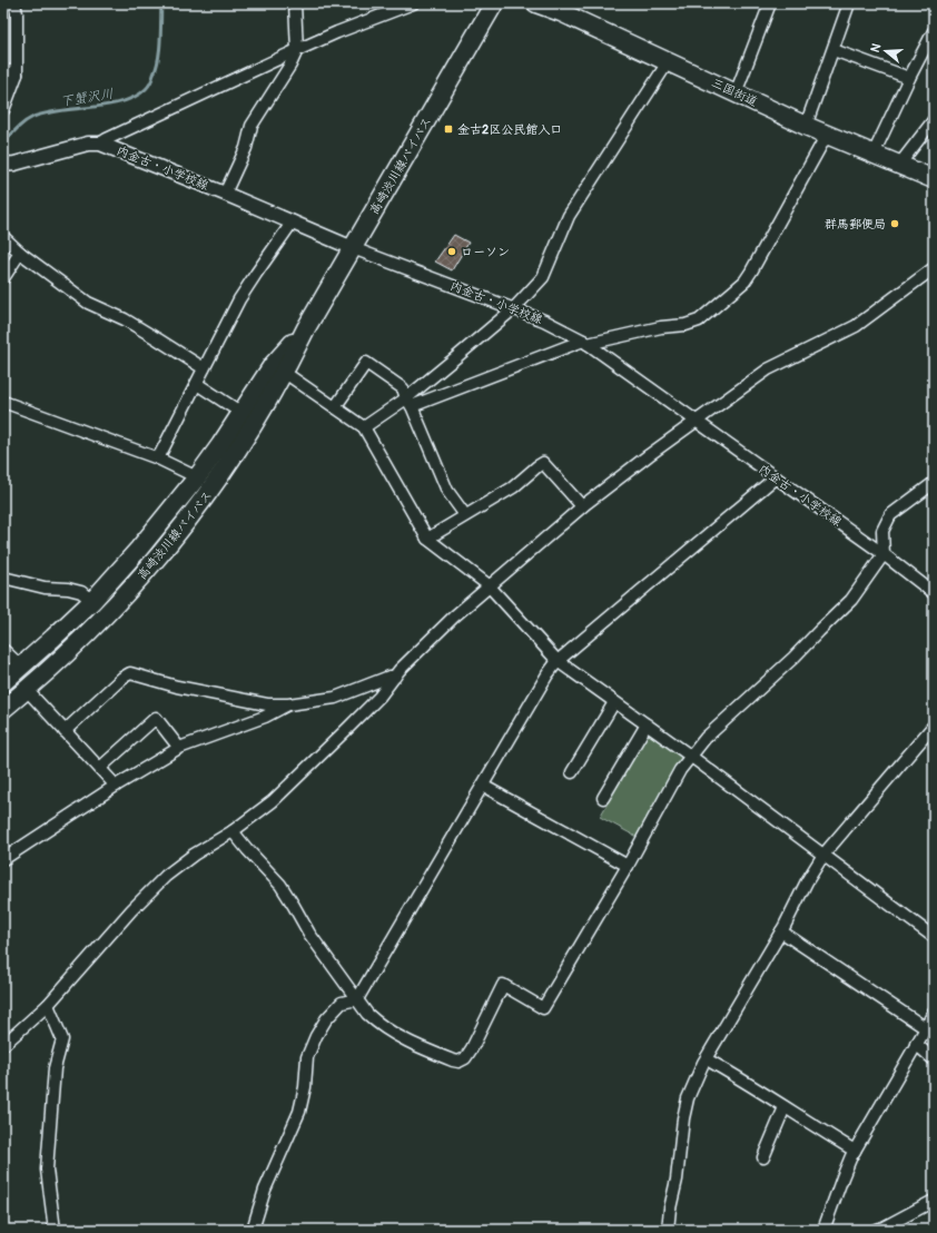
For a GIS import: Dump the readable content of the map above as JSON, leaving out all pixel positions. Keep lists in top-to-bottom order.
{
  "streets": {
    "main road": ["三国街道", "高崎渋川線バイパス"],
    "street": ["内金古・小学校線"]
  },
  "crossings": [
    ["高崎渋川線バイパス", "内金古・小学校線"]
  ],
  "water": ["下蟹沢川"],
  "places": {
    "transit": ["金古2区公民館入口"],
    "other": ["群馬郵便局", "ローソン"]
  },
  "north": "left"
}
